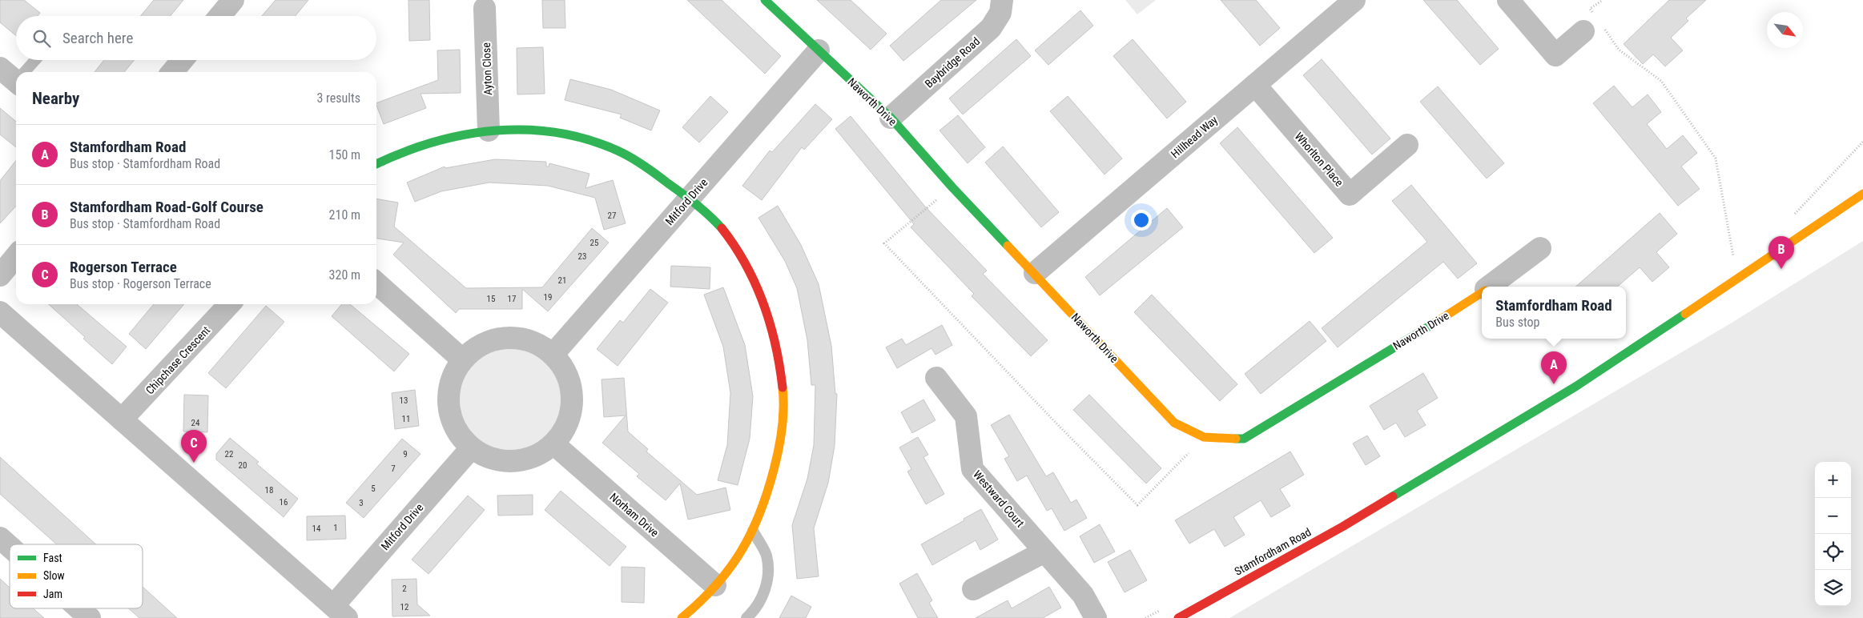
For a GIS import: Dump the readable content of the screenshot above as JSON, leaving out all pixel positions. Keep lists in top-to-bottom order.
{
  "streets": {
    "street": [
      "Baybridge Road",
      "Ayton Close",
      "Naworth Drive",
      "Hillhead Way",
      "Whorlton Place",
      "Mitford Drive",
      "Chipchase Crescent",
      "Westward Court",
      "Norham Drive",
      "Stamfordham Road"
    ]
  },
  "crossings": [
    ["Baybridge Road", "Naworth Drive"],
    ["Naworth Drive", "Hillhead Way"],
    ["Naworth Drive", "Mitford Drive"],
    ["Hillhead Way", "Whorlton Place"],
    ["Mitford Drive", "Norham Drive"]
  ],
  "house_numbers": [
    "27",
    "25",
    "23",
    "21",
    "19",
    "15",
    "17",
    "13",
    "11",
    "24",
    "22",
    "9",
    "20",
    "7",
    "5",
    "18",
    "16",
    "3",
    "1",
    "14",
    "2",
    "12"
  ],
  "legend": ["Fast", "Slow", "Jam"],
  "north": "bottom right",
  "page": {
    "search": "Search here",
    "heading": ["Nearby", "3 results"],
    "list": [
      {
        "mark": "A",
        "name": "Stamfordham Road",
        "note": "Bus stop · Stamfordham Road",
        "value": "150 m"
      },
      {
        "mark": "B",
        "name": "Stamfordham Road-Golf Course",
        "note": "Bus stop · Stamfordham Road",
        "value": "210 m"
      },
      {
        "mark": "C",
        "name": "Rogerson Terrace",
        "note": "Bus stop · Rogerson Terrace",
        "value": "320 m"
      }
    ],
    "pins": ["B", "A", "C"],
    "popup": ["Stamfordham Road", "Bus stop"],
    "map_buttons": ["+", "−"]
  }
}
